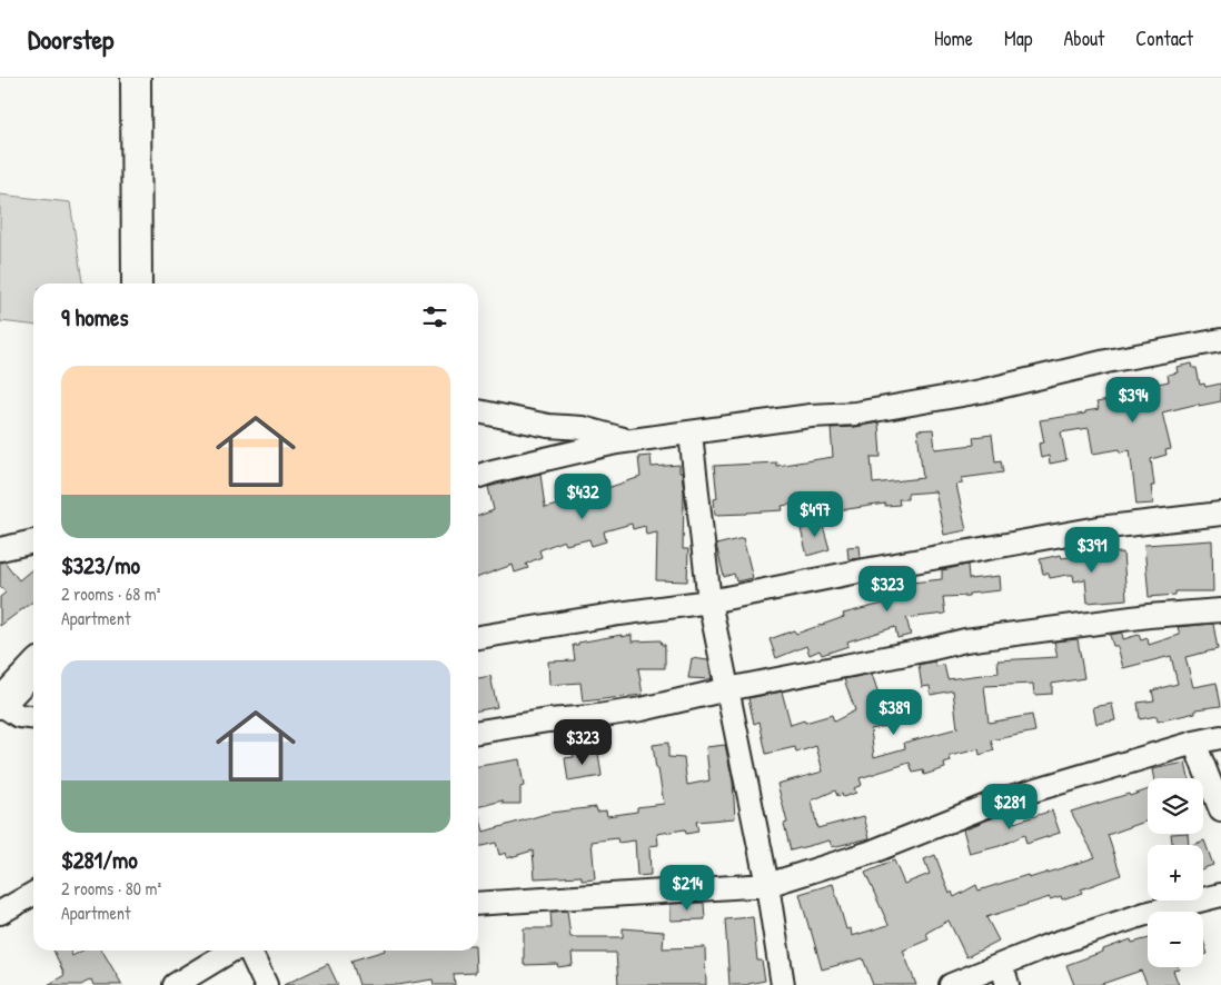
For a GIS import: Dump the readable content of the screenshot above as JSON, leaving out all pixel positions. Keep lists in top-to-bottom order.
{
  "page": {
    "header": "Doorstep",
    "nav": [
      "Home",
      "Map",
      "About",
      "Contact"
    ],
    "heading": "9 homes",
    "list": [
      {
        "name": "$323/mo",
        "note": "2 rooms · 68 m² · Apartment"
      },
      {
        "name": "$281/mo",
        "note": "2 rooms · 80 m² · Apartment"
      }
    ],
    "price": [
      "$394",
      "$432",
      "$497",
      "$391",
      "$323",
      "$389",
      "$323",
      "$281",
      "$214"
    ],
    "map_buttons": ["+", "−"]
  }
}
